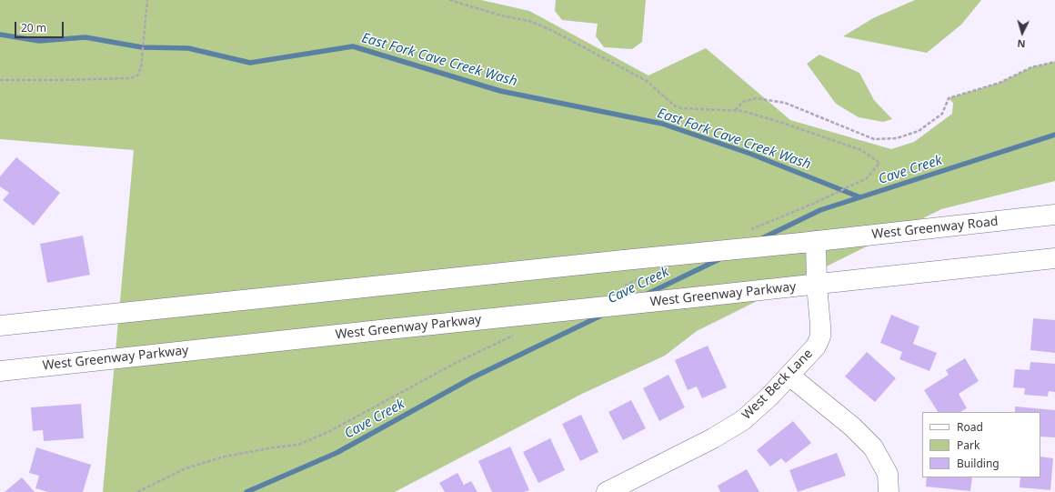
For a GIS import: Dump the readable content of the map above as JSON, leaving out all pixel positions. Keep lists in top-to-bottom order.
{
  "streets": {
    "main road": ["West Greenway Road", "West Greenway Parkway", "West Beck Lane"]
  },
  "crossings": [
    ["West Greenway Road", "West Beck Lane"],
    ["West Greenway Parkway", "West Beck Lane"]
  ],
  "water": ["East Fork Cave Creek Wash", "Cave Creek"],
  "legend": ["Road", "Park", "Building"],
  "scale_bar": "20 m",
  "north": "bottom"
}
